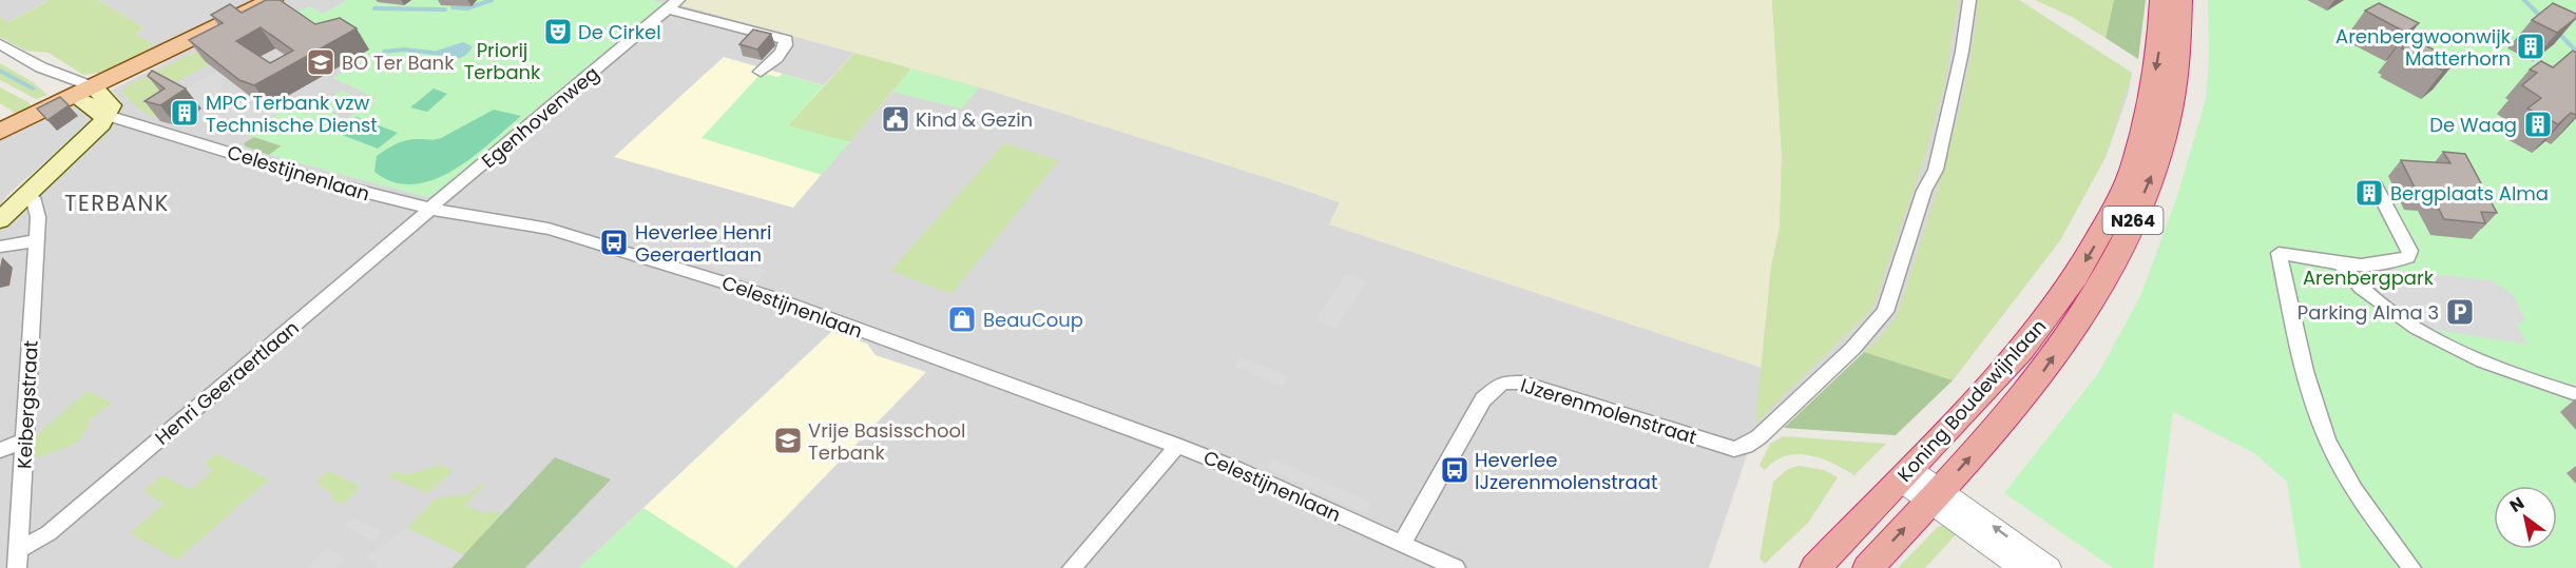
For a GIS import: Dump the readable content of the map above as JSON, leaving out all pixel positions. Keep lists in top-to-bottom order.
{
  "streets": {
    "highway": ["N264", "Koning Boudewijnlaan"],
    "street": [
      "Egenhovenweg",
      "Celestijnenlaan",
      "Henri Geeraertlaan",
      "Keibergstraat",
      "IJzerenmolenstraat"
    ]
  },
  "crossings": [
    ["Egenhovenweg", "Celestijnenlaan"],
    ["Egenhovenweg", "Henri Geeraertlaan"],
    ["Celestijnenlaan", "Henri Geeraertlaan"],
    ["Celestijnenlaan", "IJzerenmolenstraat"],
    ["Henri Geeraertlaan", "Keibergstraat"]
  ],
  "districts": ["TERBANK"],
  "parks": ["Priorij Terbank", "Arenbergpark"],
  "places": {
    "theatre": ["De Cirkel"],
    "building": [
      "Arenbergwoonwijk Matterhorn",
      "MPC Terbank vzw Technische Dienst",
      "De Waag",
      "Bergplaats Alma"
    ],
    "school or university": ["BO Ter Bank", "Vrije Basisschool Terbank"],
    "public building": ["Kind & Gezin"],
    "bus stop": ["Heverlee Henri Geeraertlaan", "Heverlee IJzerenmolenstraat"],
    "parking": ["Parking Alma 3"],
    "shop": ["BeauCoup"]
  },
  "north": "top left"
}
